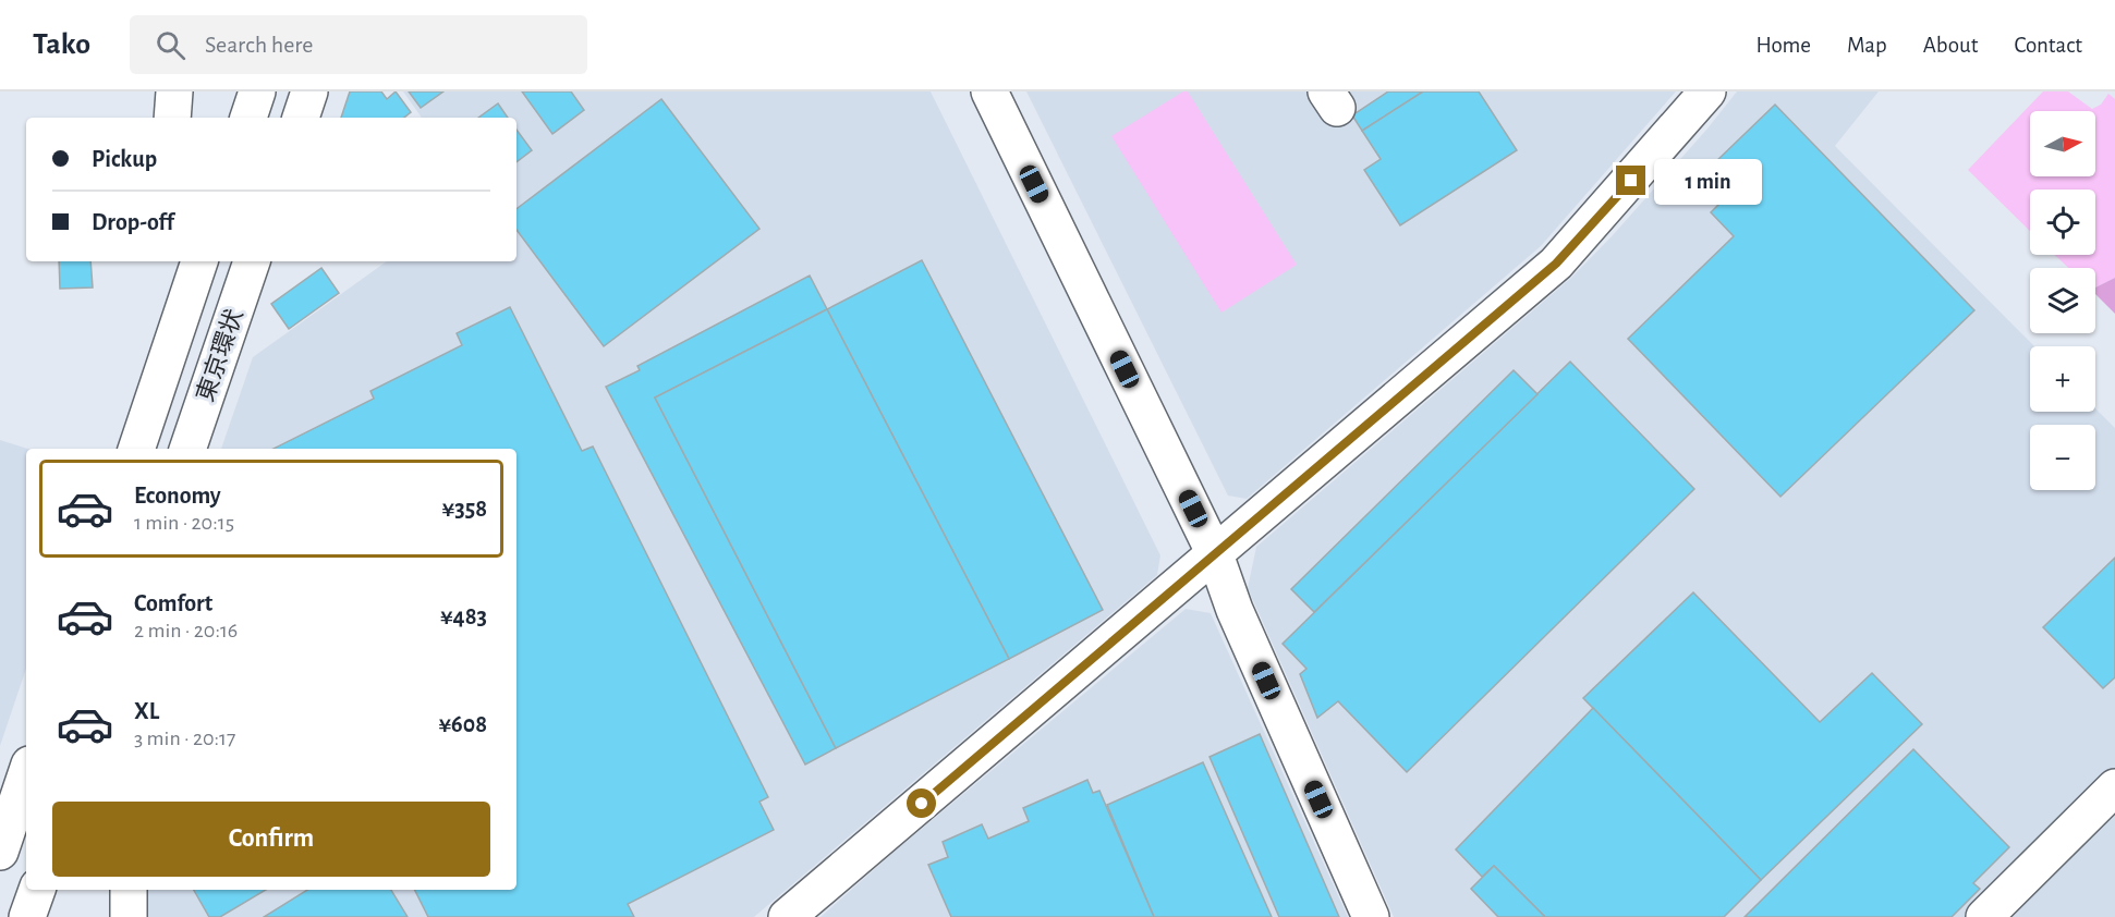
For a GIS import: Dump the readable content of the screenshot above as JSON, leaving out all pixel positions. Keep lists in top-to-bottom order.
{
  "streets": {
    "main road": ["東京環状"]
  },
  "north": "right",
  "page": {
    "header": "Tako",
    "search": "Search here",
    "nav": [
      "Home",
      "Map",
      "About",
      "Contact"
    ],
    "map_buttons": ["+", "−"],
    "banner": ["Pickup", "Drop-off"],
    "bubble": "1 min",
    "list": [
      {
        "name": "Economy",
        "note": "1 min · 20:15",
        "value": "¥358"
      },
      {
        "name": "Comfort",
        "note": "2 min · 20:16",
        "value": "¥483"
      },
      {
        "name": "XL",
        "note": "3 min · 20:17",
        "value": "¥608"
      }
    ],
    "buttons": "Confirm"
  }
}
